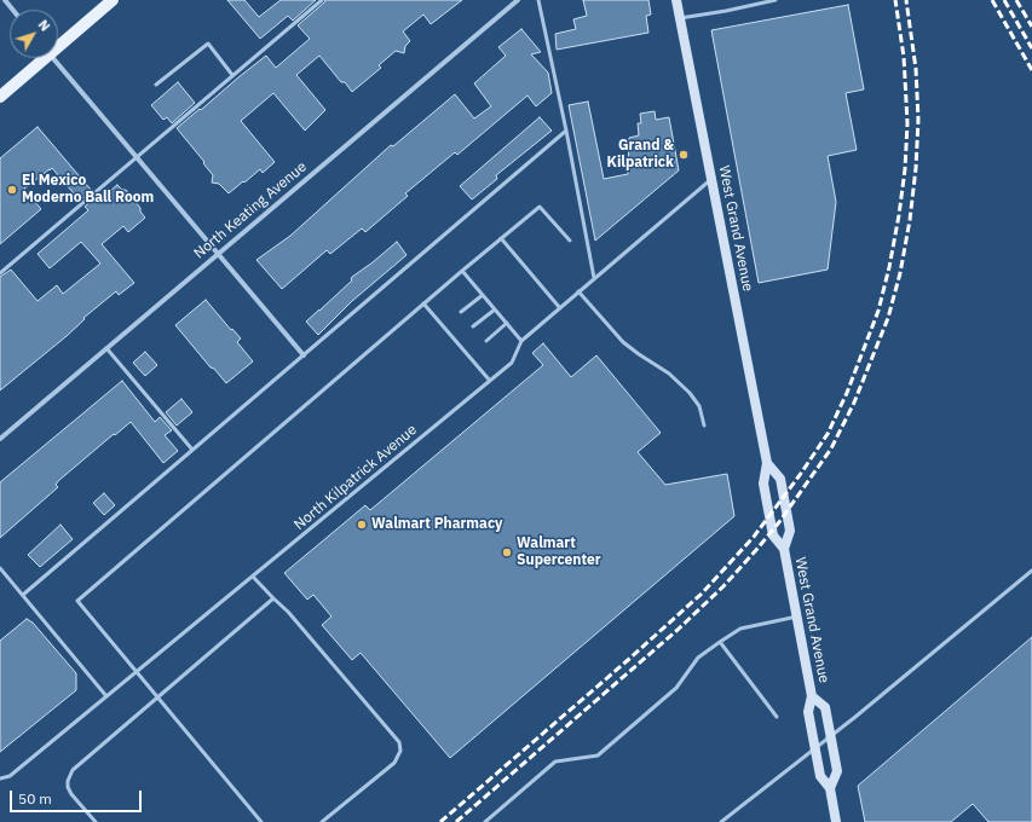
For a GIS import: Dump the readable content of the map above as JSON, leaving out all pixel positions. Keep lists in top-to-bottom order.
{
  "streets": {
    "main road": ["West Grand Avenue"],
    "street": ["North Keating Avenue"],
    "lane": ["North Kilpatrick Avenue"]
  },
  "crossings": [
    ["West Grand Avenue", "North Kilpatrick Avenue"]
  ],
  "places": [
    "Grand & Kilpatrick",
    "El Mexico Moderno Ball Room",
    "Walmart Pharmacy",
    "Walmart Supercenter"
  ],
  "scale_bar": "50 m",
  "north": "top right"
}
